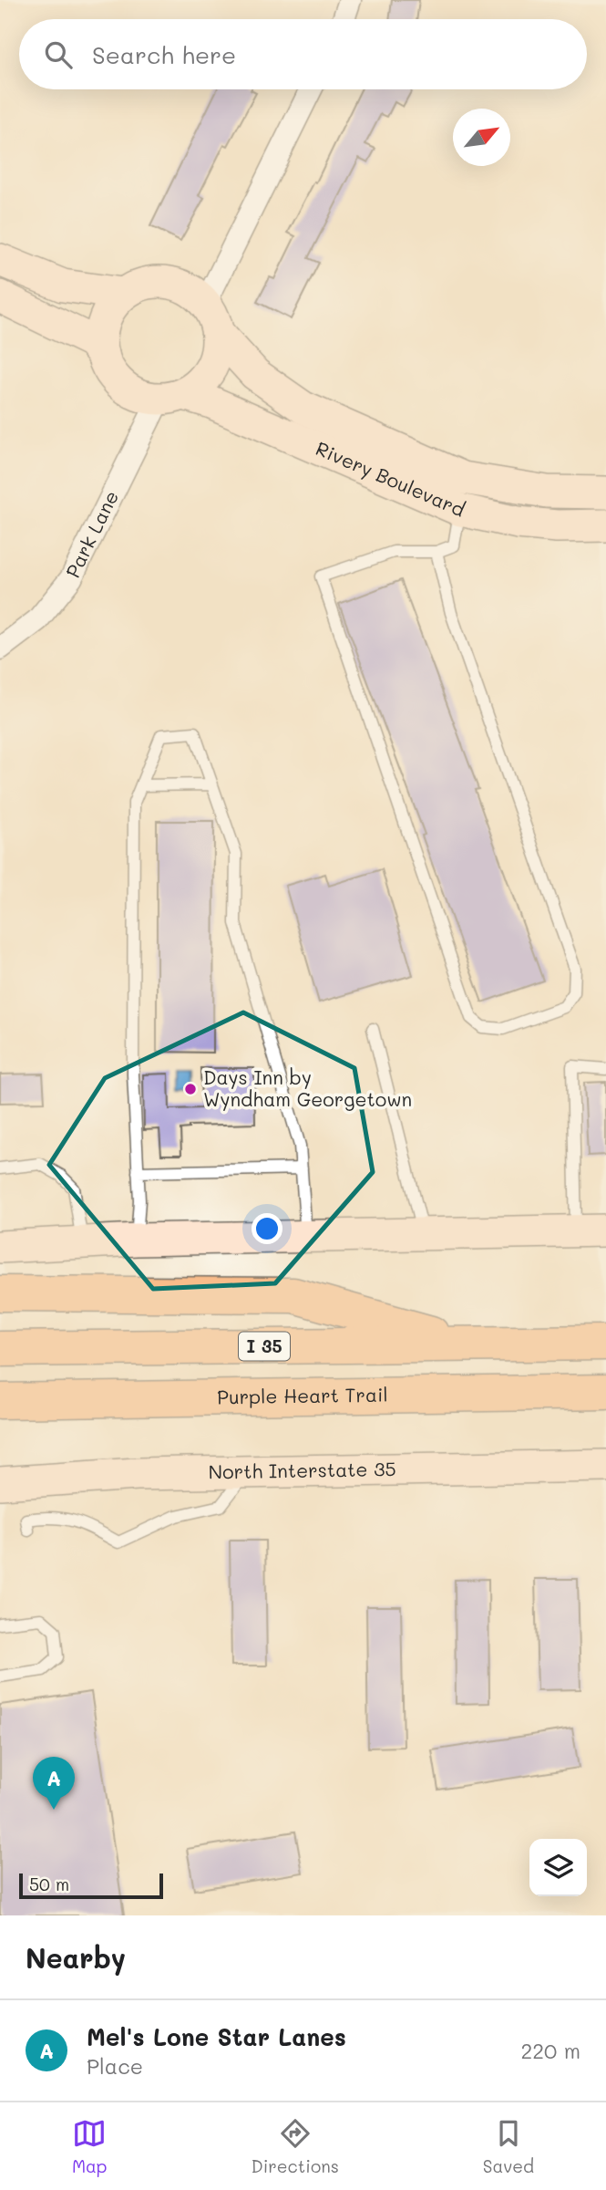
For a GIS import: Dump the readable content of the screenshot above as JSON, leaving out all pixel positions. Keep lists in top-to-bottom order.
{
  "streets": {
    "highway": ["I 35", "Purple Heart Trail"],
    "street": ["Rivery Boulevard", "Park Lane", "North Interstate 35"]
  },
  "crossings": [
    ["Rivery Boulevard", "Park Lane"]
  ],
  "places": ["Days Inn by Wyndham Georgetown"],
  "scale_bar": "50 m",
  "north": "top right",
  "page": {
    "search": "Search here",
    "pins": "A",
    "scale": "50 m",
    "heading": "Nearby",
    "list": [
      {
        "mark": "A",
        "name": "Mel's Lone Star Lanes",
        "note": "Place",
        "value": "220 m"
      }
    ],
    "nav": ["Map", "Directions", "Saved"]
  }
}
